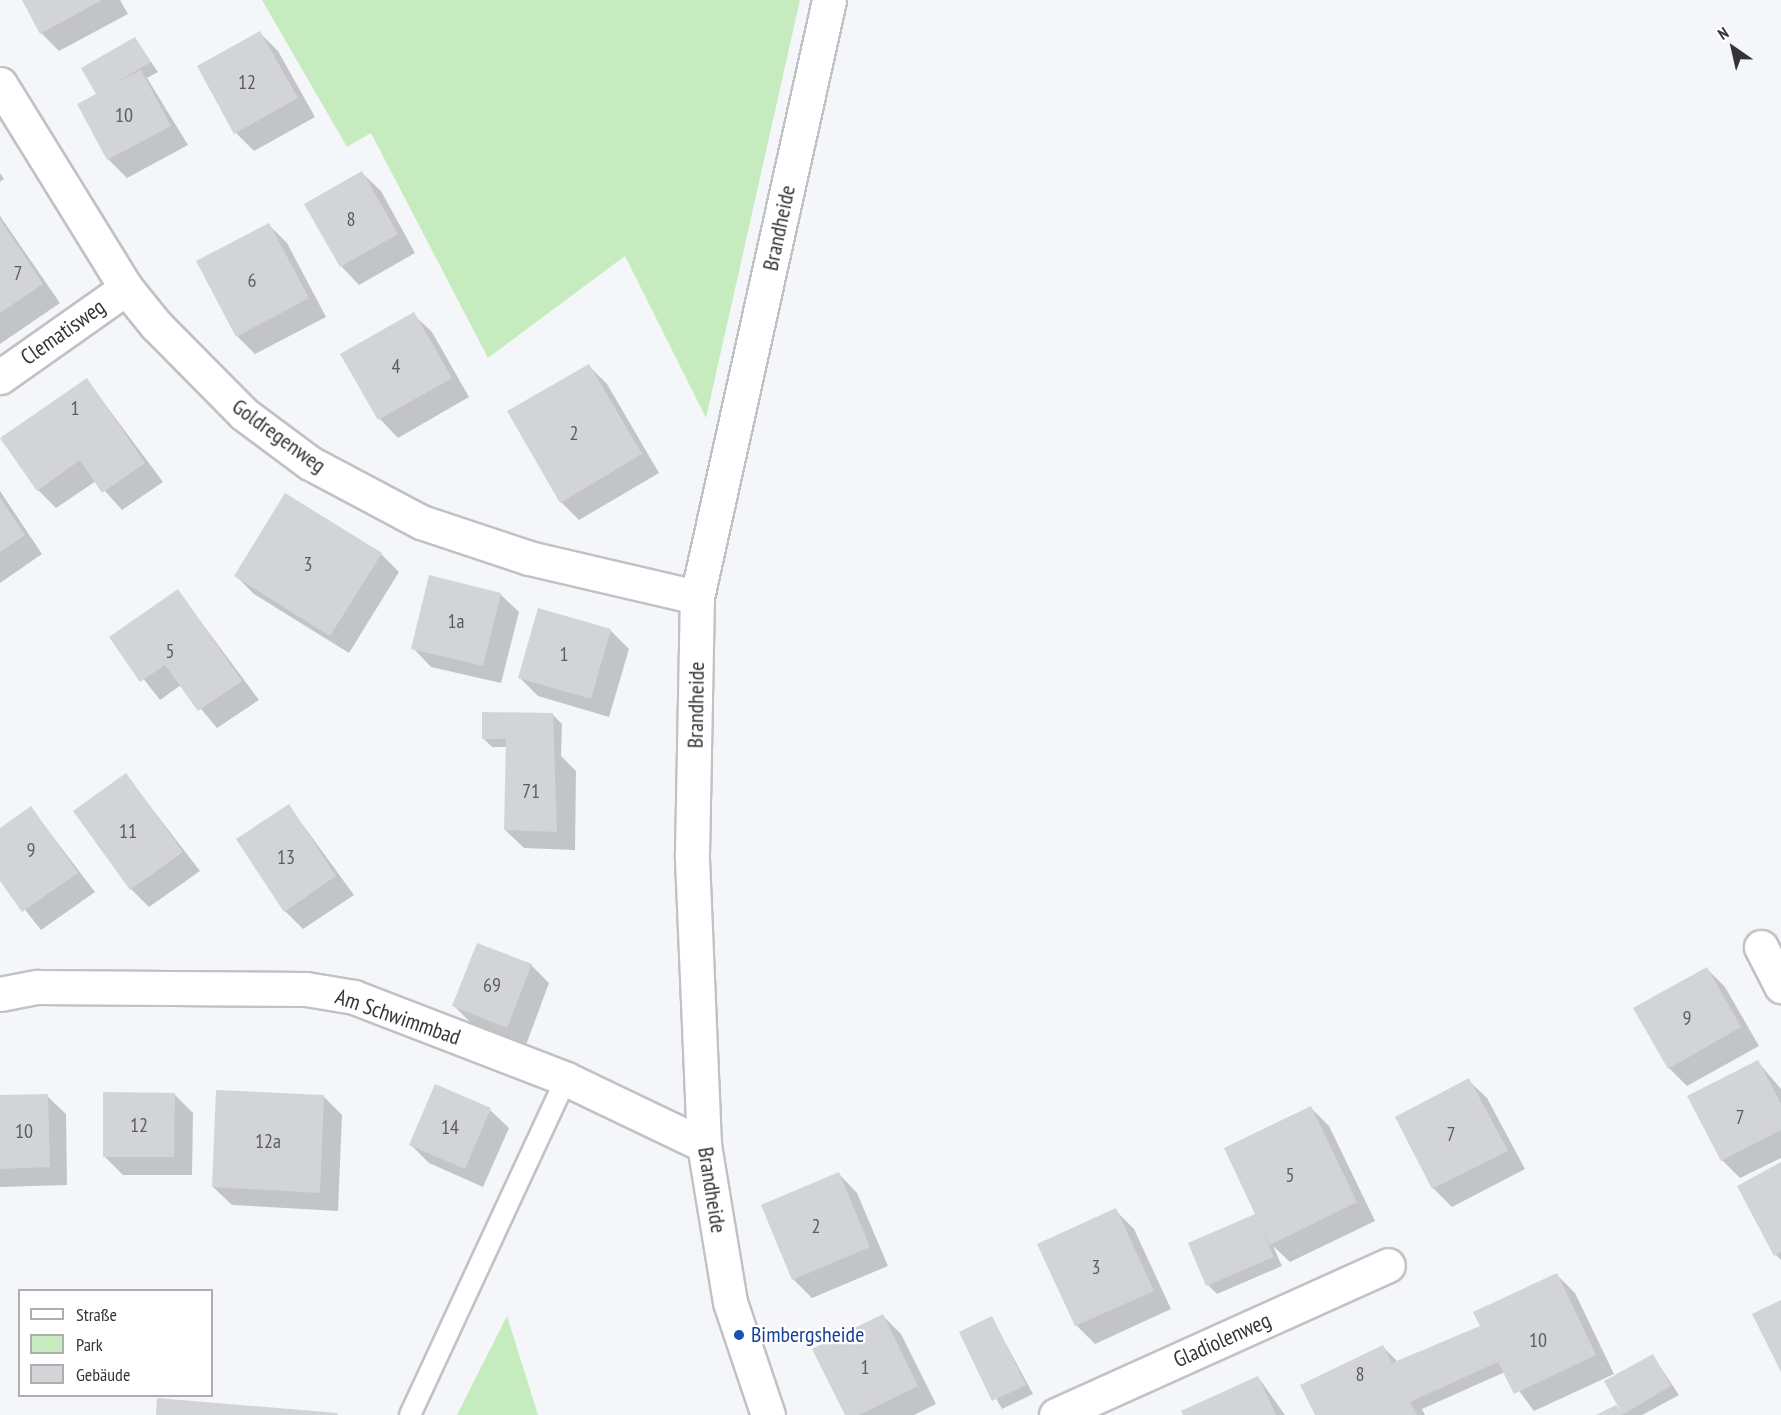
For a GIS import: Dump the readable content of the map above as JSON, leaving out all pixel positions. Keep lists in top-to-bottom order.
{
  "streets": {
    "street": [
      "Brandheide",
      "Clematisweg",
      "Goldregenweg",
      "Am Schwimmbad",
      "Gladiolenweg"
    ]
  },
  "crossings": [
    ["Brandheide", "Goldregenweg"],
    ["Brandheide", "Am Schwimmbad"],
    ["Clematisweg", "Goldregenweg"]
  ],
  "places": ["Bimbergsheide"],
  "house_numbers": [
    "12",
    "10",
    "8",
    "7",
    "6",
    "4",
    "1",
    "2",
    "3",
    "1a",
    "5",
    "1",
    "71",
    "11",
    "9",
    "13",
    "69",
    "9",
    "7",
    "12",
    "14",
    "10",
    "7",
    "12a",
    "5",
    "2",
    "3",
    "10",
    "1",
    "8"
  ],
  "legend": ["Straße", "Park", "Gebäude"],
  "north": "top left"
}
